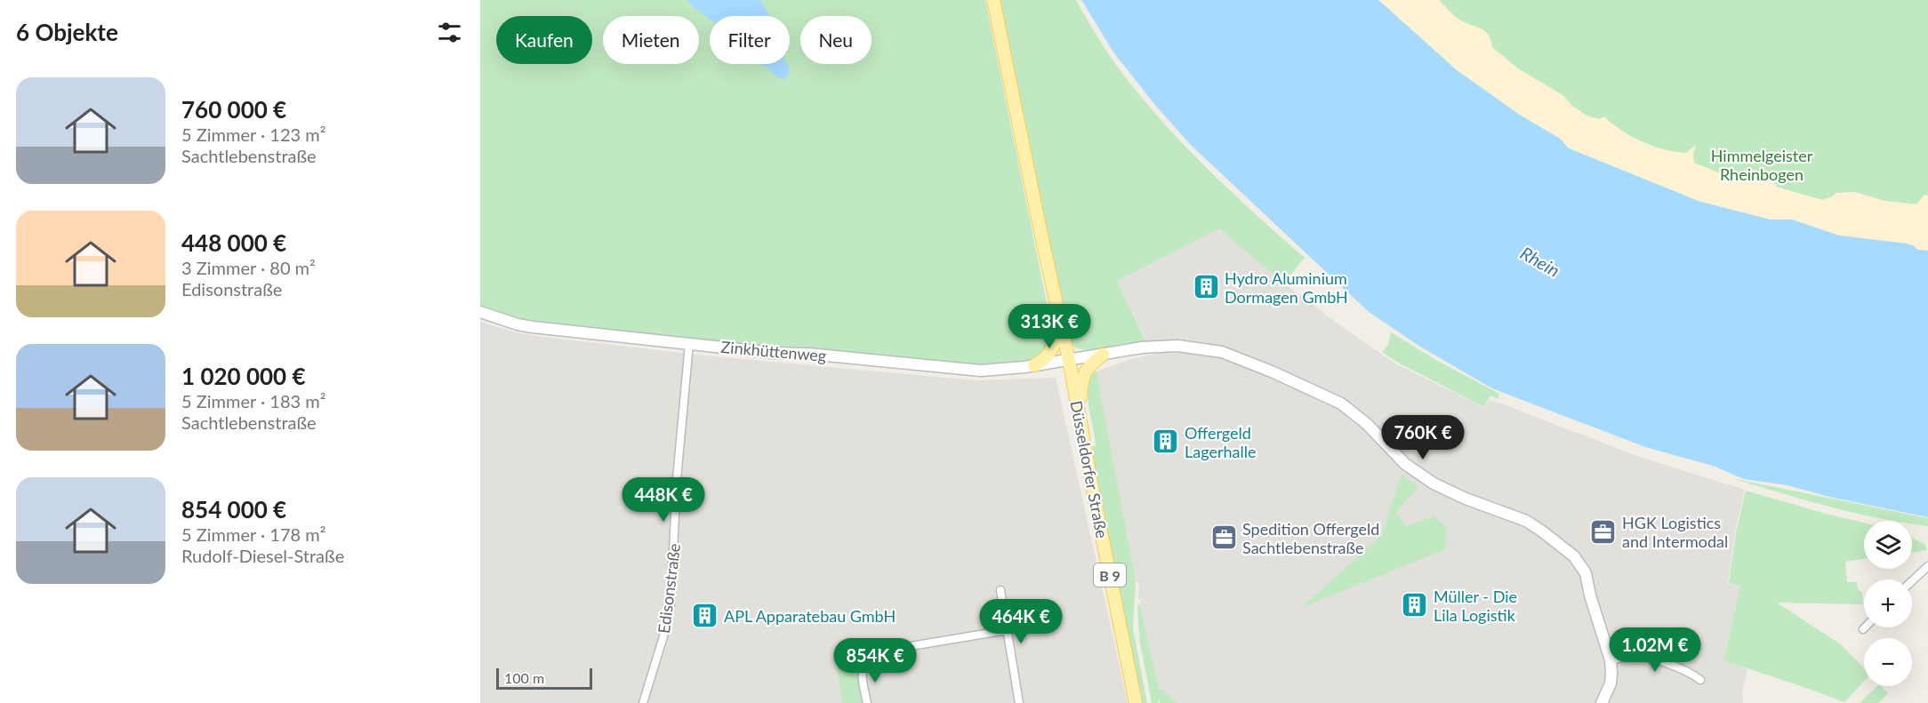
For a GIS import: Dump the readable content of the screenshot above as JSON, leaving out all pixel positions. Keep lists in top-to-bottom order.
{
  "streets": {
    "main road": ["Düsseldorfer Straße", "B 9"],
    "street": ["Zinkhüttenweg", "Edisonstraße"]
  },
  "crossings": [
    ["Zinkhüttenweg", "Düsseldorfer Straße"],
    ["Zinkhüttenweg", "B 9"],
    ["Zinkhüttenweg", "Edisonstraße"],
    ["Düsseldorfer Straße", "B 9"]
  ],
  "water": ["Rhein"],
  "parks": ["Himmelgeister Rheinbogen"],
  "places": {
    "building": [
      "Hydro Aluminium Dormagen GmbH",
      "Offergeld Lagerhalle",
      "Müller - Die Lila Logistik",
      "APL Apparatebau GmbH"
    ],
    "office": ["HGK Logistics and Intermodal", "Spedition Offergeld Sachtlebenstraße"]
  },
  "scale_bar": "100 m",
  "page": {
    "heading": "6 Objekte",
    "chip": [
      "Kaufen",
      "Mieten",
      "Filter",
      "Neu"
    ],
    "list": [
      {
        "name": "760 000 €",
        "note": "5 Zimmer · 123 m² · Sachtlebenstraße"
      },
      {
        "name": "448 000 €",
        "note": "3 Zimmer · 80 m² · Edisonstraße"
      },
      {
        "name": "1 020 000 €",
        "note": "5 Zimmer · 183 m² · Sachtlebenstraße"
      },
      {
        "name": "854 000 €",
        "note": "5 Zimmer · 178 m² · Rudolf-Diesel-Straße"
      }
    ],
    "price": [
      "313K €",
      "760K €",
      "448K €",
      "464K €",
      "1.02M €",
      "854K €"
    ],
    "map_buttons": ["+", "−"],
    "scale": "100 m"
  }
}
